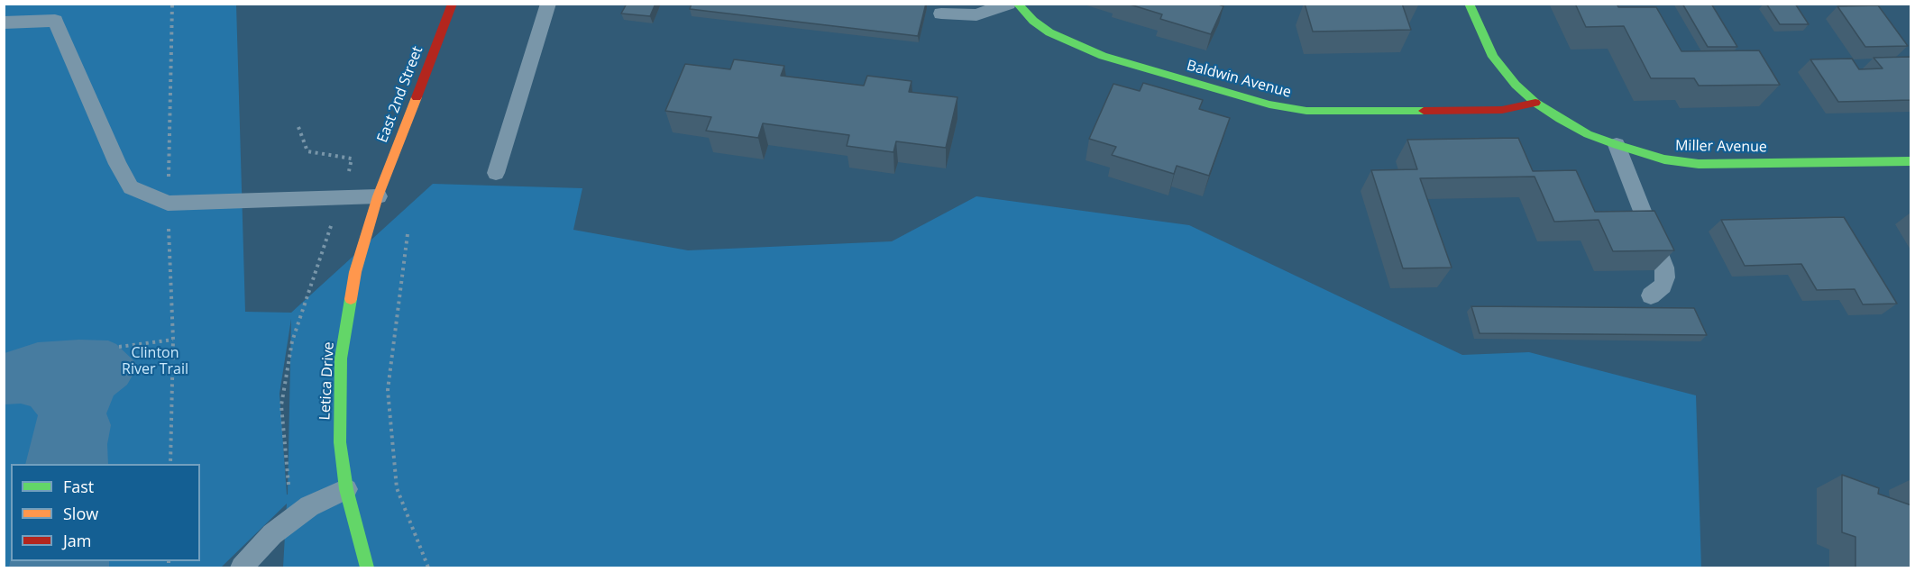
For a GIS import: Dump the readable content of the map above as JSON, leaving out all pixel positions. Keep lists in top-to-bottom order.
{
  "streets": {
    "street": [
      "Baldwin Avenue",
      "East 2nd Street",
      "Miller Avenue",
      "Letica Drive"
    ]
  },
  "crossings": [
    ["Baldwin Avenue", "Miller Avenue"],
    ["East 2nd Street", "Letica Drive"]
  ],
  "parks": ["Clinton River Trail"],
  "legend": ["Fast", "Slow", "Jam"]
}
